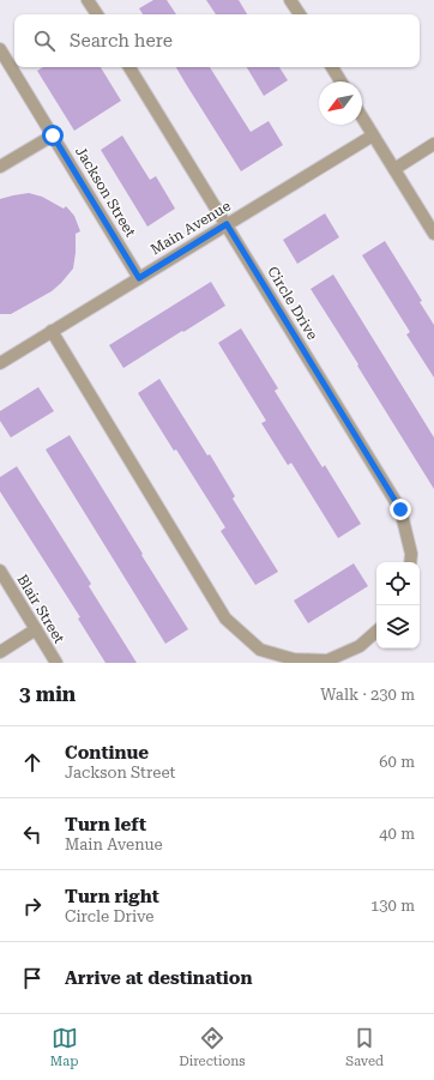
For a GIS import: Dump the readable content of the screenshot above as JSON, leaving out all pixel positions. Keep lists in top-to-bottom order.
{
  "streets": {
    "street": [
      "Jackson Street",
      "Main Avenue",
      "Circle Drive",
      "Blair Street"
    ]
  },
  "crossings": [
    ["Jackson Street", "Main Avenue"],
    ["Main Avenue", "Circle Drive"]
  ],
  "north": "bottom left",
  "page": {
    "search": "Search here",
    "heading": ["3 min", "Walk · 230 m"],
    "list": [
      ["Continue", "Jackson Street", "60 m"],
      ["Turn left", "Main Avenue", "40 m"],
      ["Turn right", "Circle Drive", "130 m"],
      "Arrive at destination"
    ],
    "nav": ["Map", "Directions", "Saved"]
  }
}
